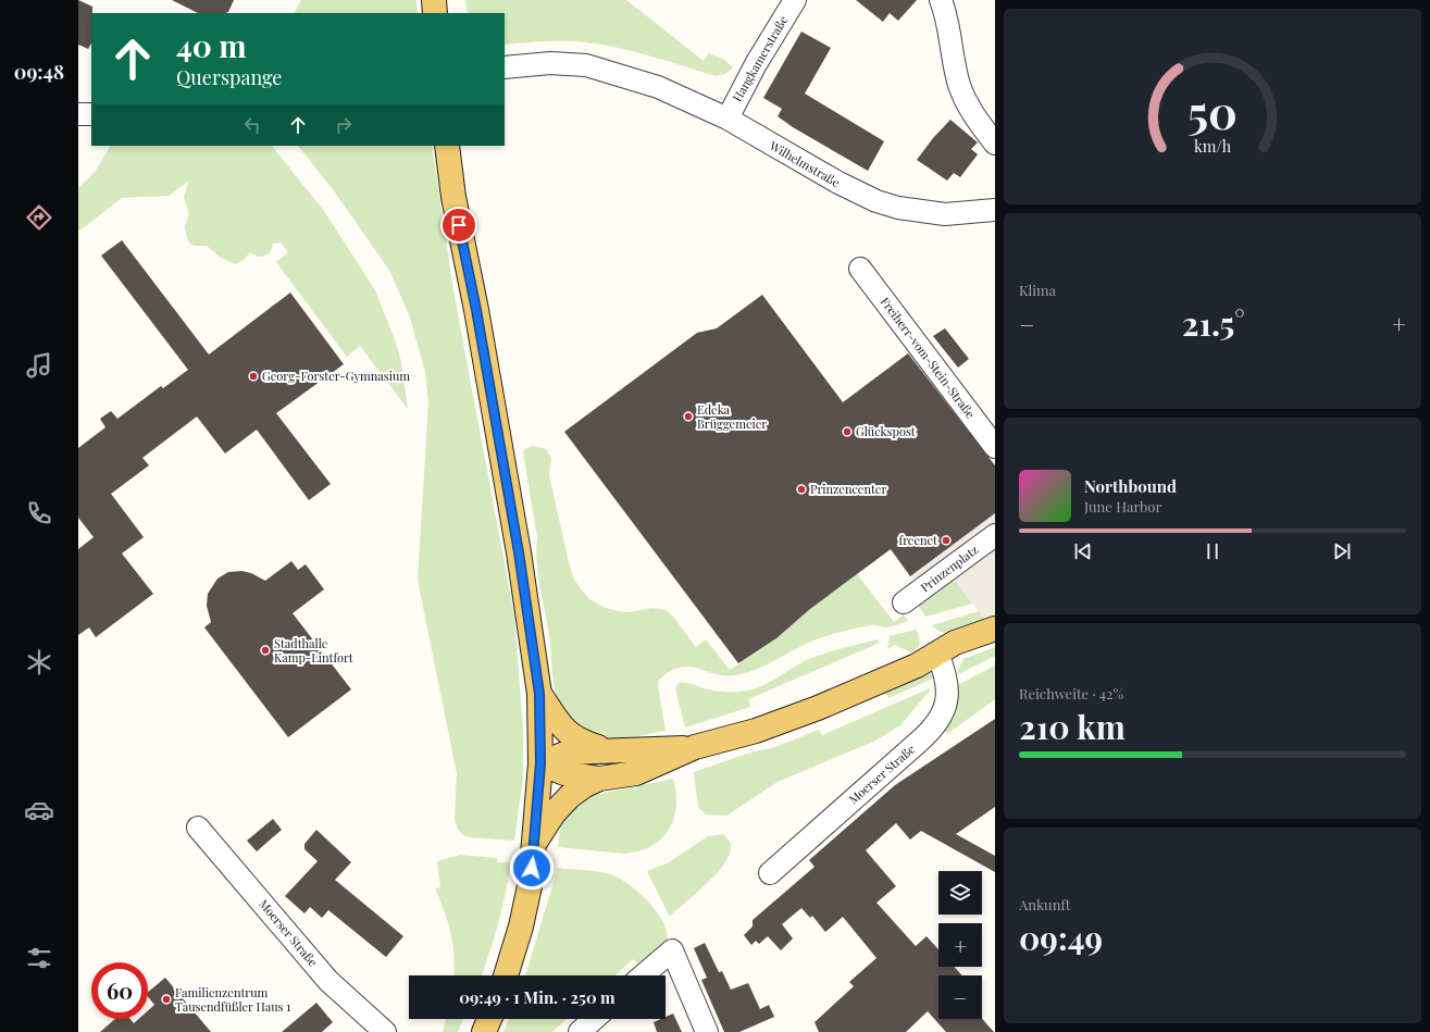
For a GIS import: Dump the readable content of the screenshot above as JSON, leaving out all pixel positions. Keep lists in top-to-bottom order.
{
  "streets": {
    "street": [
      "Hangkamerstraße",
      "Wilhelmstraße",
      "Freiherr-vom-Stein-Straße",
      "Prinzenplatz",
      "Moerser Straße"
    ]
  },
  "crossings": [
    ["Hangkamerstraße", "Wilhelmstraße"]
  ],
  "places": [
    "Georg-Forster-Gymnasium",
    "Edeka Brüggemeier",
    "Glückspost",
    "Prinzencenter",
    "freenet",
    "Stadthalle Kamp-Lintfort",
    "Familienzentrum Tausendfüßler Haus 1"
  ],
  "page": {
    "tabs": "09:48",
    "turn": ["40 m", "Querspange"],
    "tile": [
      "Klima",
      ["Reichweite · 42%", "210 km"],
      ["Ankunft", "09:49"]
    ],
    "heat": ["−", "21.5°", "+"],
    "song": ["Northbound", "June Harbor"],
    "map_buttons": ["+", "−"],
    "limit": "60",
    "trip": "09:49 · 1 Min. · 250 m",
    "gauge": ["50", "km/h"]
  }
}
